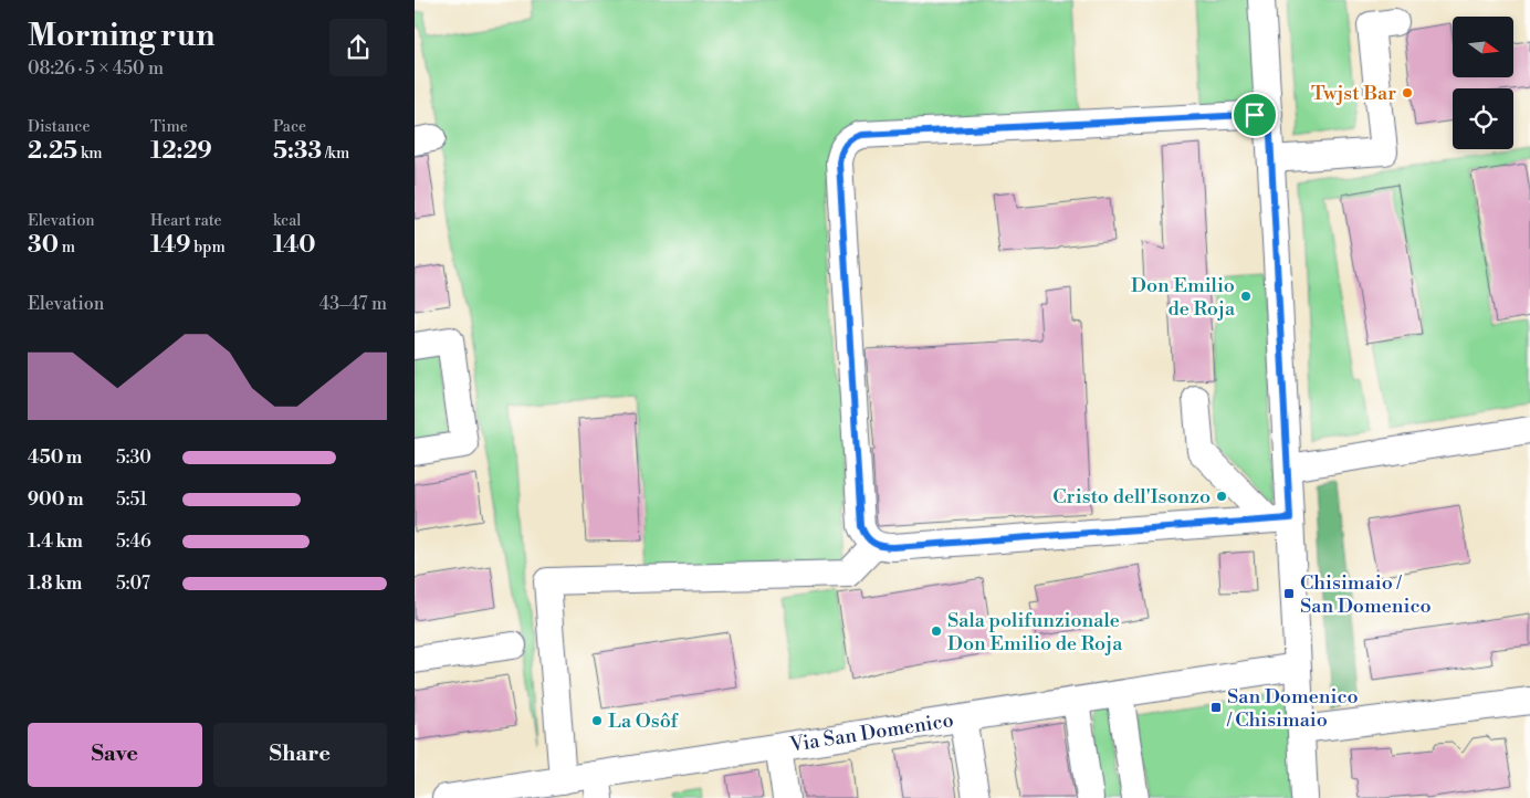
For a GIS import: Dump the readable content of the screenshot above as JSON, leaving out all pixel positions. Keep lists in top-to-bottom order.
{
  "streets": {
    "street": ["Via San Domenico"]
  },
  "places": {
    "other": [
      "Twjst Bar",
      "Don Emilio de Roja",
      "Cristo dell'Isonzo",
      "Sala polifunzionale Don Emilio de Roja",
      "La Osôf"
    ],
    "transit": ["Chisimaio / San Domenico", "San Domenico / Chisimaio"]
  },
  "north": "right",
  "page": {
    "heading": ["Morning run", "08:26 · 5 × 450 m"],
    "stats": [
      ["Distance", "2.25 km"],
      ["Time", "12:29"],
      ["Pace", "5:33 /km"],
      ["Elevation", "30 m"],
      ["Heart rate", "149 bpm"],
      ["kcal", "140"]
    ],
    "chart": ["Elevation", "43–47 m"],
    "list": [
      {
        "name": "450 m",
        "note": "5:30"
      },
      {
        "name": "900 m",
        "note": "5:51"
      },
      {
        "name": "1.4 km",
        "note": "5:46"
      },
      {
        "name": "1.8 km",
        "note": "5:07"
      }
    ],
    "buttons": ["Save", "Share"]
  }
}
